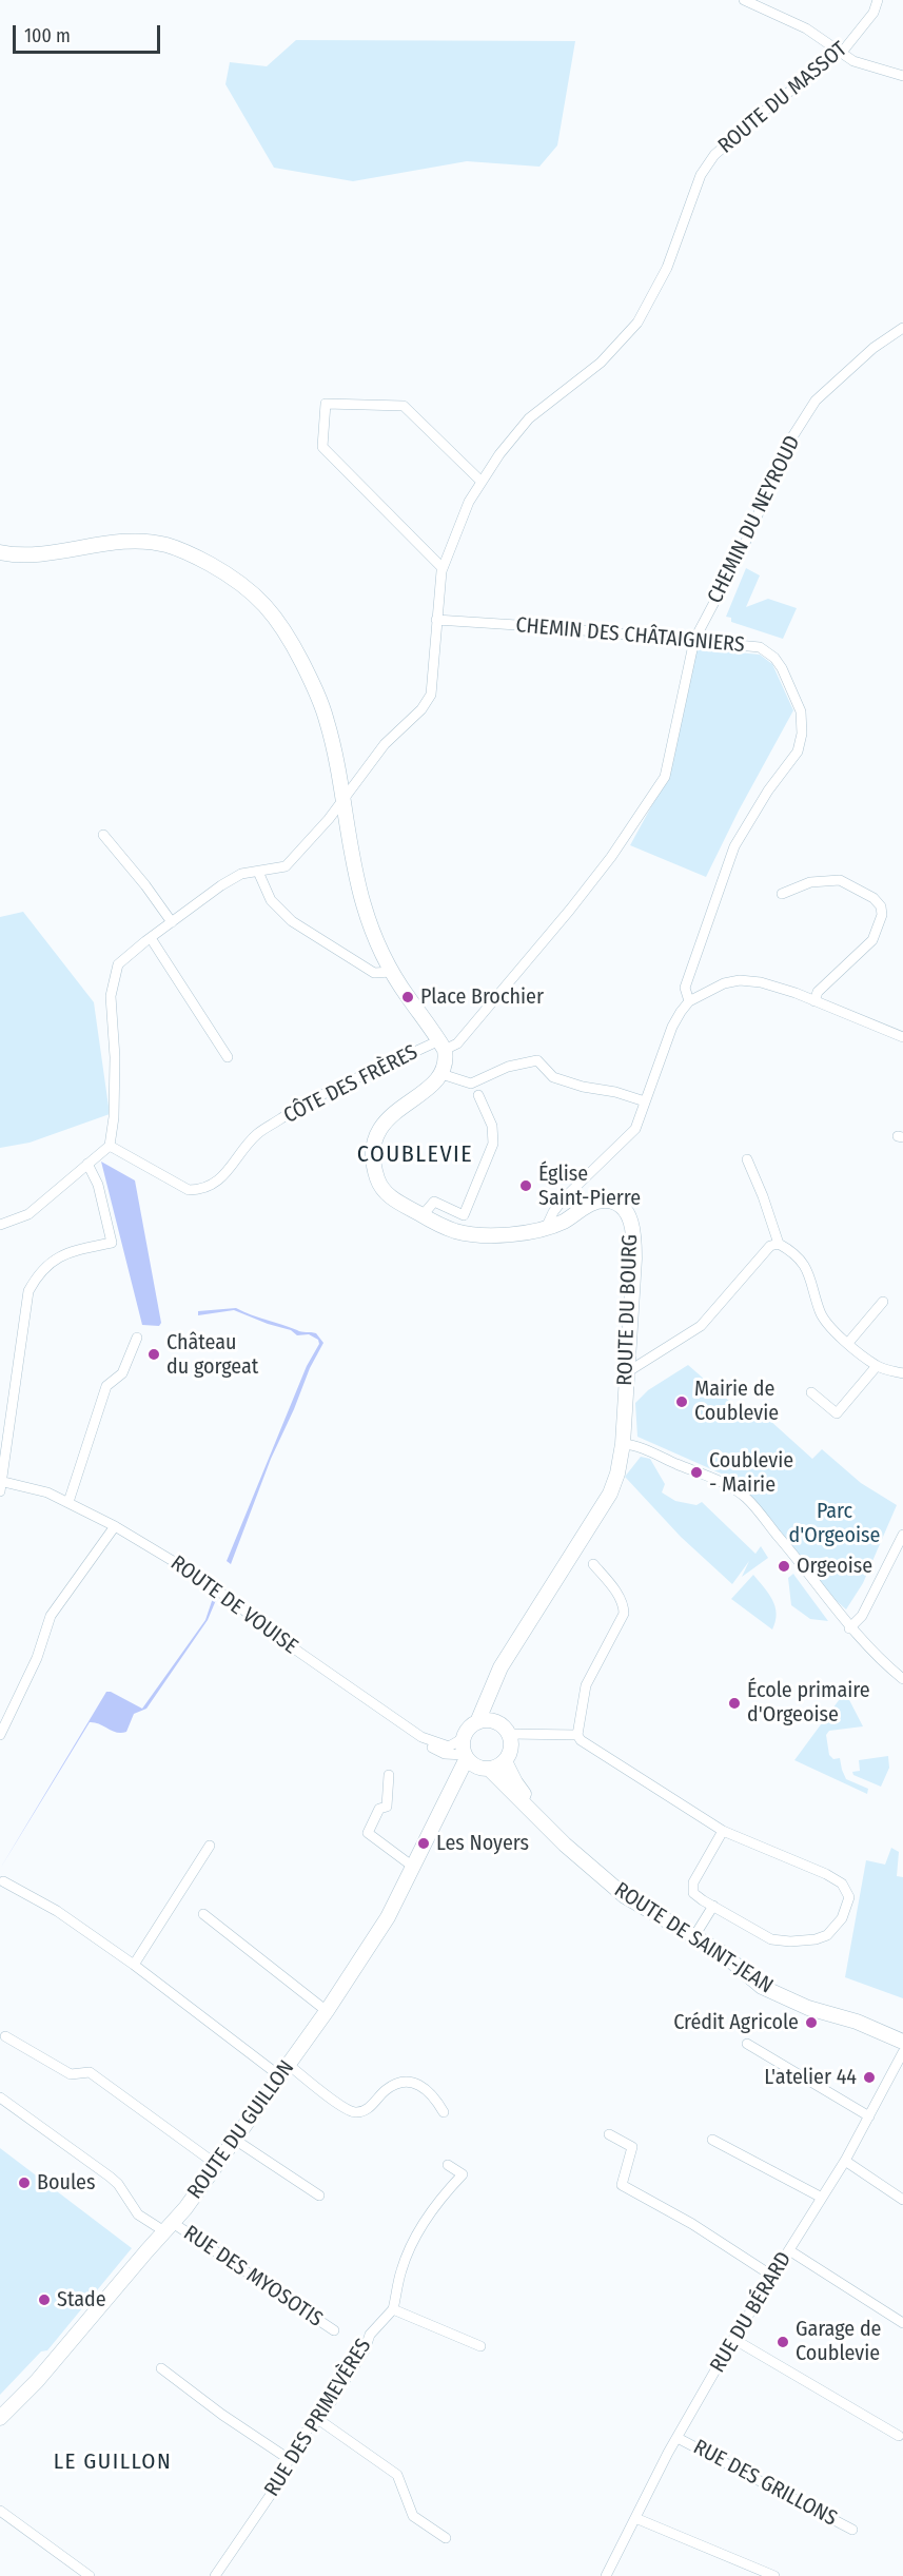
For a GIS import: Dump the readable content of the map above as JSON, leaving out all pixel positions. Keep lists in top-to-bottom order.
{
  "streets": {
    "main road": ["ROUTE DU BOURG", "ROUTE DE SAINT-JEAN", "ROUTE DU GUILLON"],
    "street": [
      "ROUTE DU MASSOT",
      "CHEMIN DU NEYROUD",
      "CHEMIN DES CHÂTAIGNIERS",
      "CÔTE DES FRÈRES",
      "ROUTE DE VOUISE",
      "RUE DES MYOSOTIS",
      "RUE DU BÉRARD",
      "RUE DES PRIMEVÈRES",
      "RUE DES GRILLONS"
    ]
  },
  "crossings": [
    ["ROUTE DU MASSOT", "CHEMIN DES CHÂTAIGNIERS"],
    ["ROUTE DU MASSOT", "CÔTE DES FRÈRES"],
    ["CHEMIN DU NEYROUD", "CHEMIN DES CHÂTAIGNIERS"],
    ["CHEMIN DU NEYROUD", "CÔTE DES FRÈRES"],
    ["CHEMIN DES CHÂTAIGNIERS", "ROUTE DU BOURG"],
    ["ROUTE DU BOURG", "ROUTE DE VOUISE"],
    ["ROUTE DU BOURG", "ROUTE DE SAINT-JEAN"],
    ["ROUTE DU BOURG", "ROUTE DU GUILLON"],
    ["ROUTE DE VOUISE", "ROUTE DE SAINT-JEAN"],
    ["ROUTE DE VOUISE", "ROUTE DU GUILLON"],
    ["ROUTE DE SAINT-JEAN", "ROUTE DU GUILLON"],
    ["ROUTE DU GUILLON", "RUE DES MYOSOTIS"],
    ["RUE DU BÉRARD", "RUE DES GRILLONS"]
  ],
  "districts": ["COUBLEVIE", "LE GUILLON"],
  "parks": ["Parc d'Orgeoise"],
  "places": [
    "Place Brochier",
    "Église Saint-Pierre",
    "Château du gorgeat",
    "Mairie de Coublevie",
    "Coublevie - Mairie",
    "Orgeoise",
    "École primaire d'Orgeoise",
    "Les Noyers",
    "Crédit Agricole",
    "L'atelier 44",
    "Boules",
    "Stade",
    "Garage de Coublevie"
  ],
  "scale_bar": "100 m"
}
